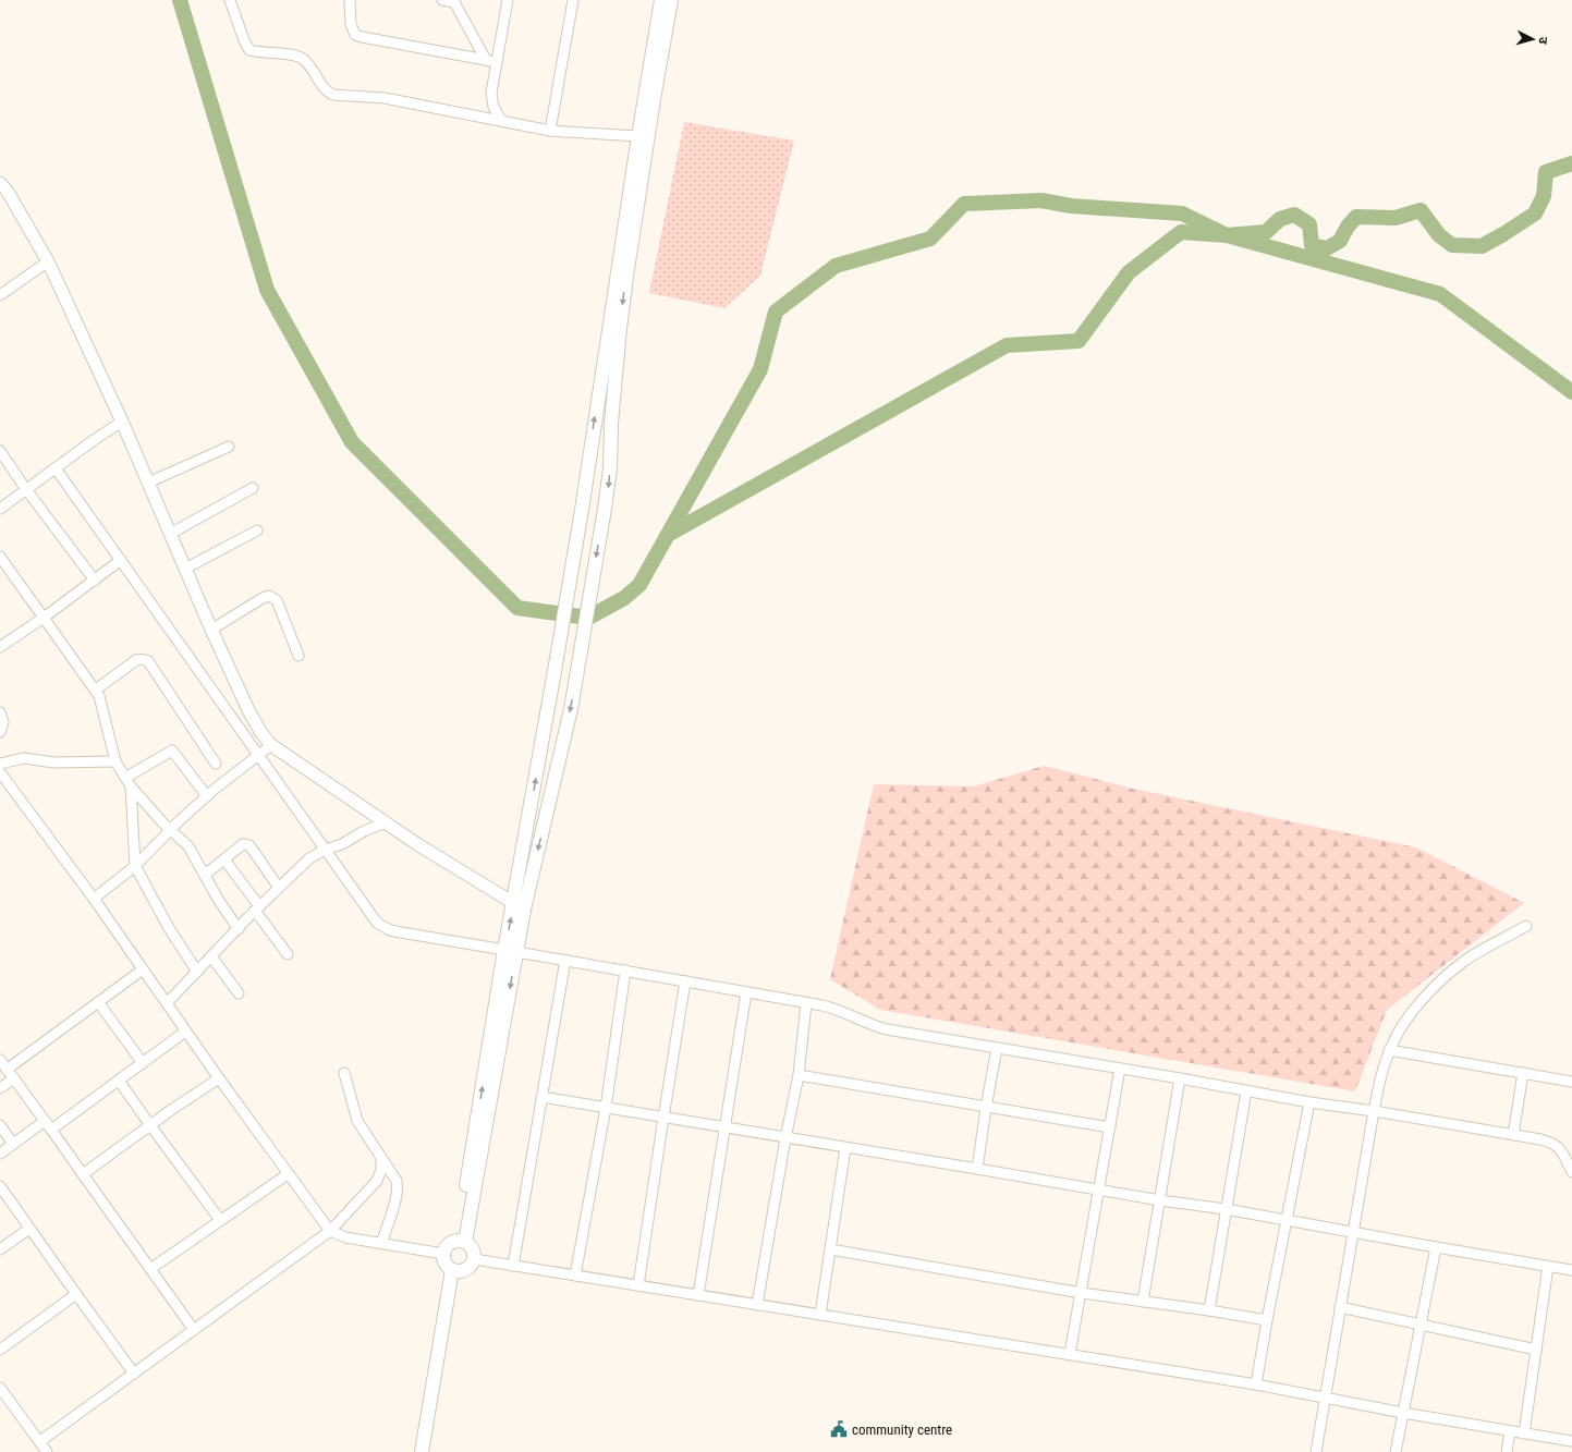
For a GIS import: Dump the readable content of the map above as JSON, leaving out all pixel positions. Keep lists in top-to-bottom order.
{
  "places": {
    "public building": ["community centre"]
  },
  "north": "right"
}
